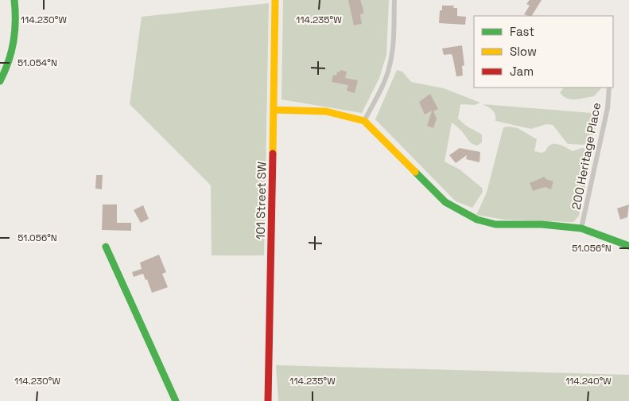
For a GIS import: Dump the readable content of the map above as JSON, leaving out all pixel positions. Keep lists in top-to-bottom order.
{
  "streets": {
    "main road": ["101 Street SW"],
    "street": ["200 Heritage Place"]
  },
  "legend": ["Fast", "Slow", "Jam"],
  "coordinates": [
    "114.230°W",
    "114.235°W",
    "51.054°N",
    "51.056°N",
    "114.240°W"
  ]
}
